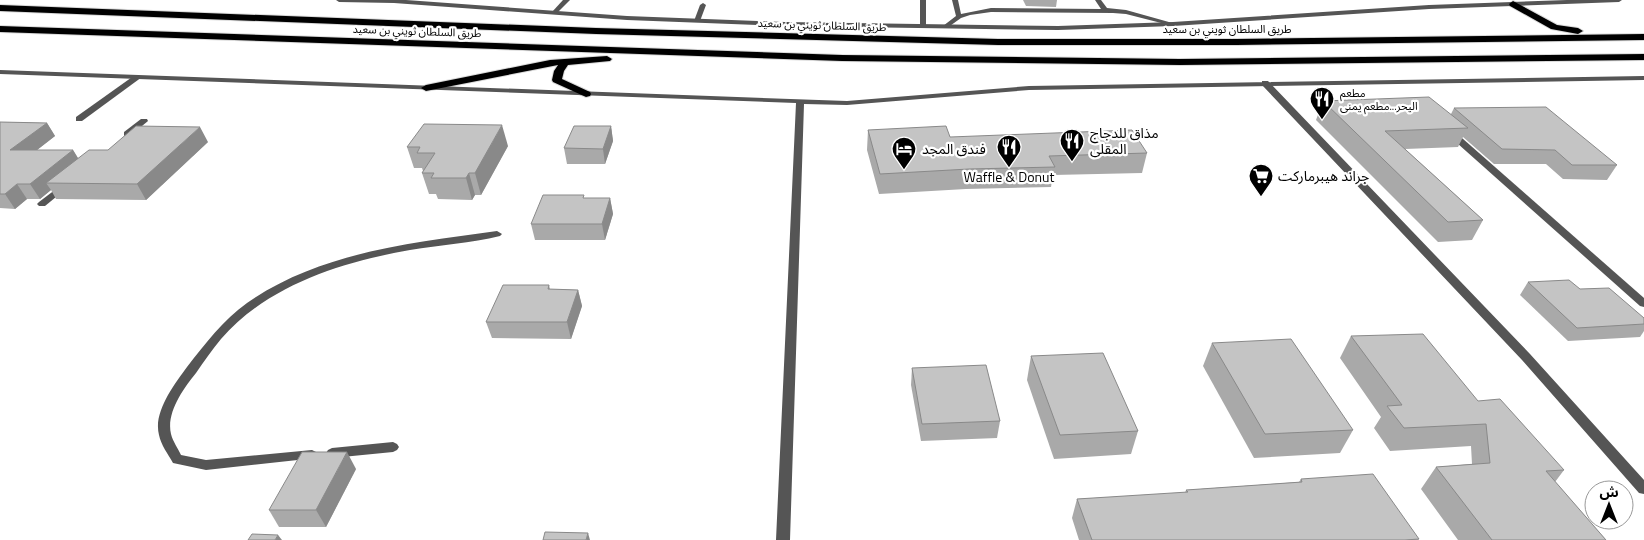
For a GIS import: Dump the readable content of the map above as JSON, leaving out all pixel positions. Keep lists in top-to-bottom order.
{
  "streets": {
    "highway": ["طريق السلطان ثويني بن سعيد"]
  },
  "places": {
    "restaurant": ["مطعم اليحر...مطعم يمنى", "مذاق للدجاج المقلى", "Waffle & Donut"],
    "hotel": ["فندق المجد"],
    "supermarket": ["جراند ه‍يبرماركت"]
  },
  "north": "top"
}
